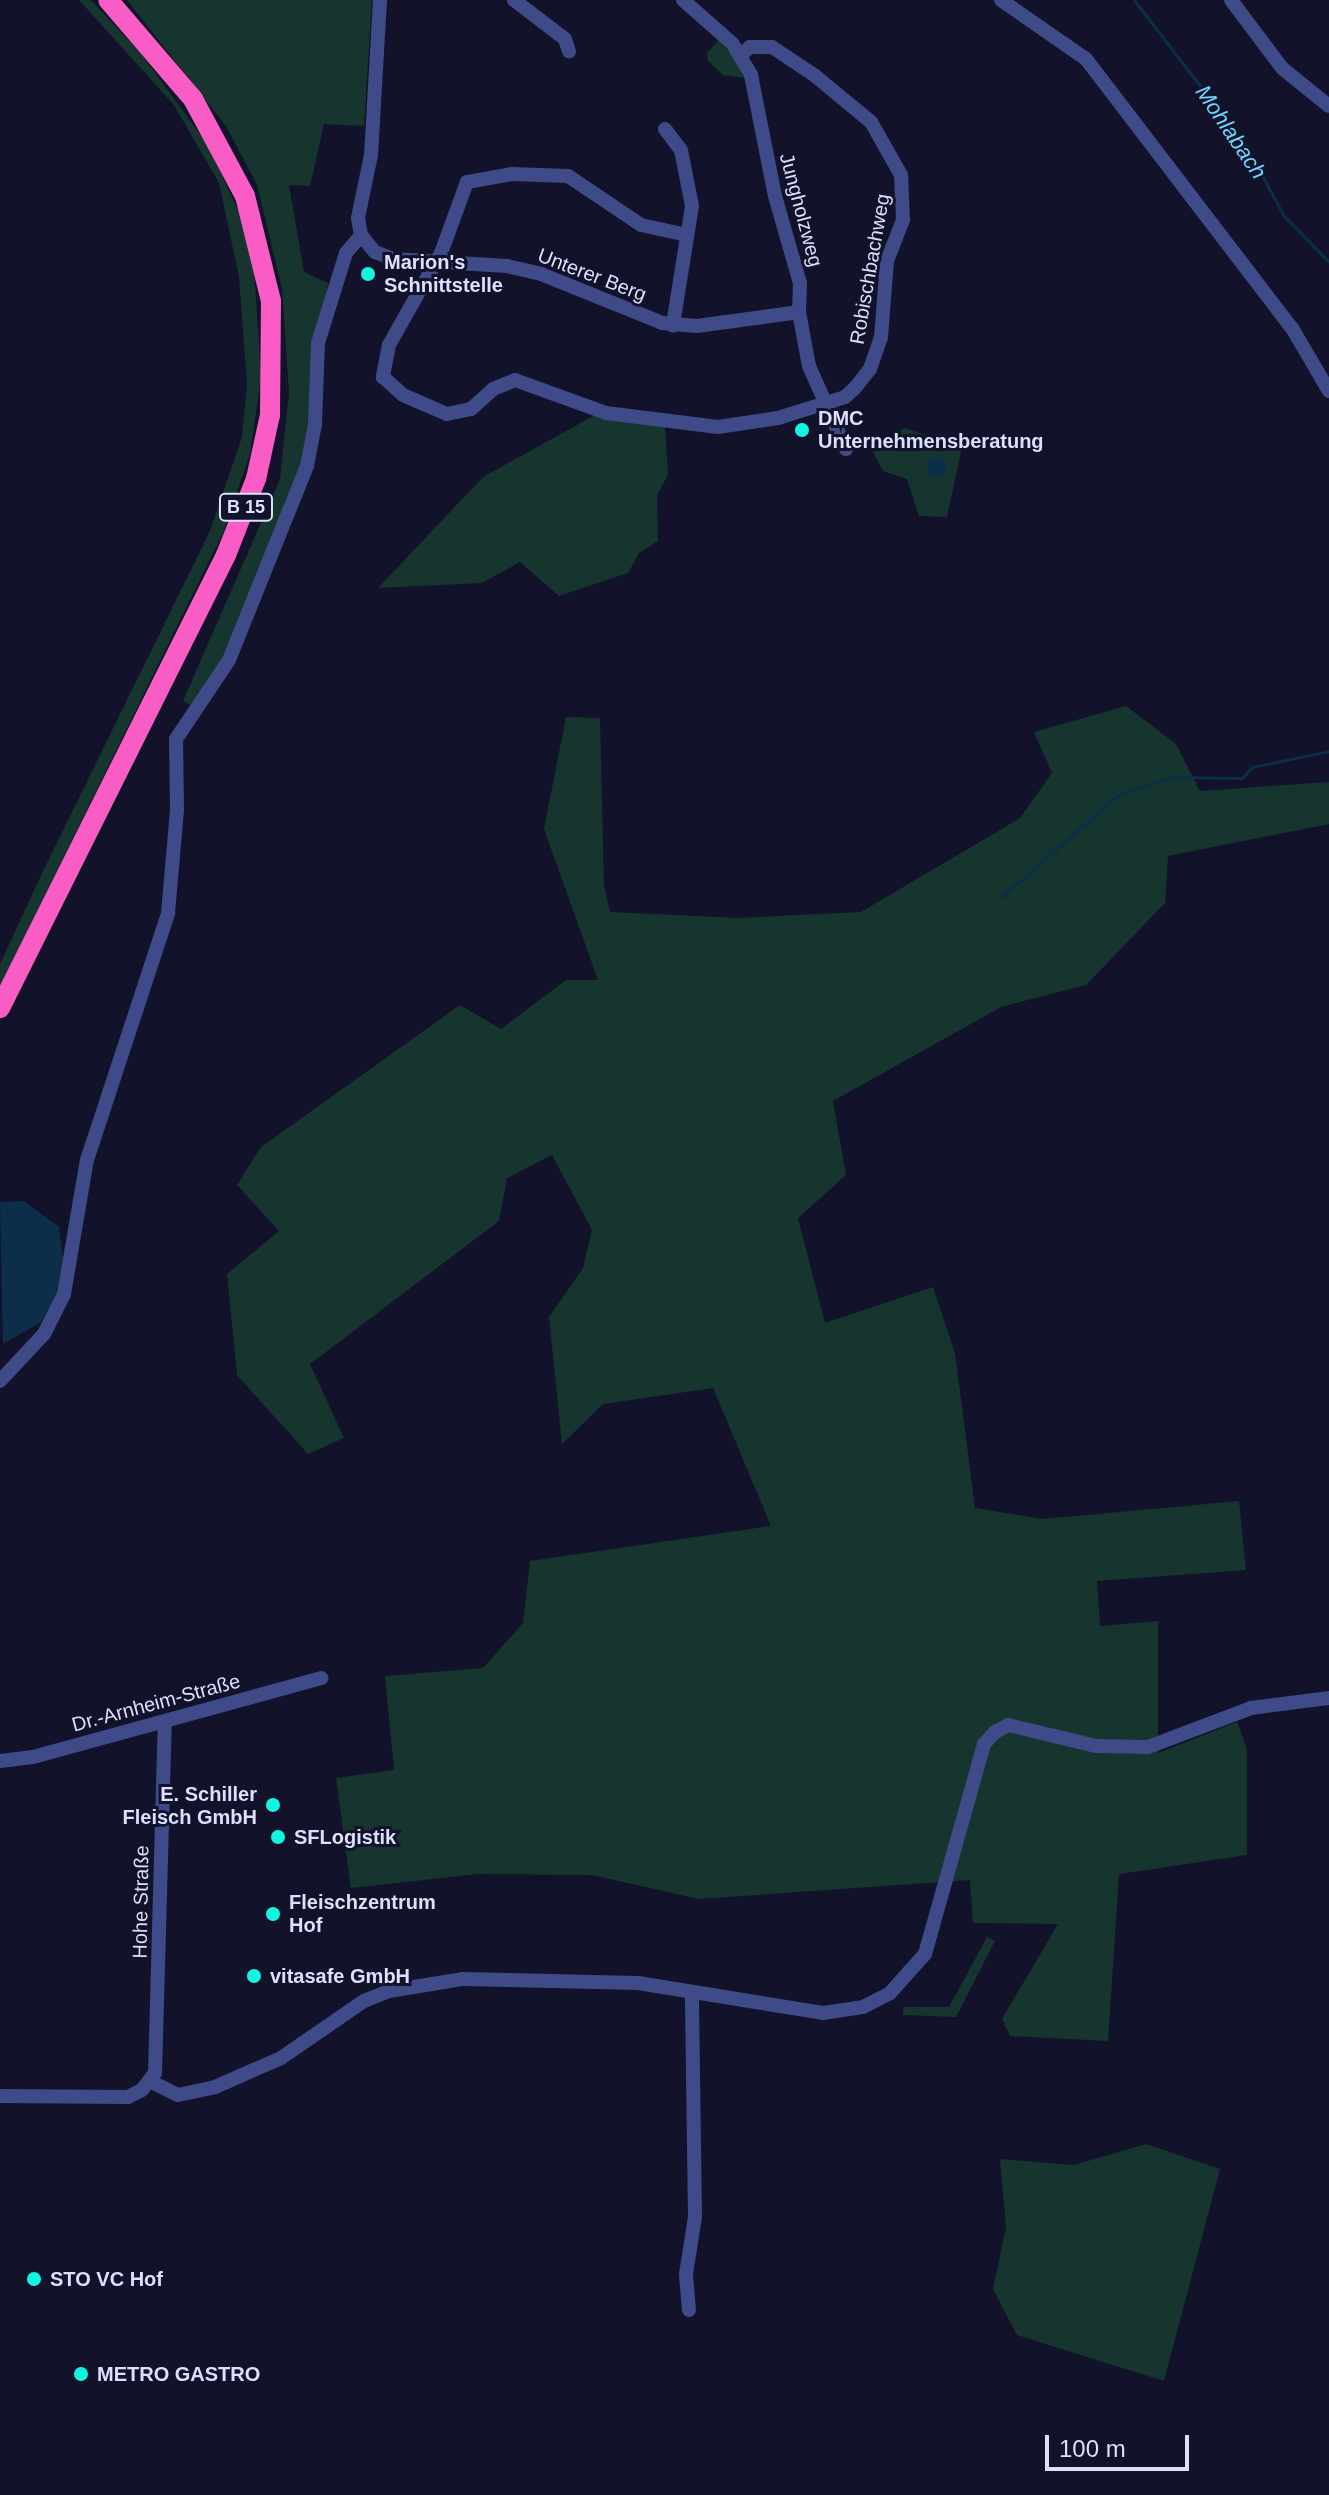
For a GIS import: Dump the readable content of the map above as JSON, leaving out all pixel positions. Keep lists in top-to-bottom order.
{
  "streets": {
    "highway": ["B 15"],
    "street": [
      "Jungholzweg",
      "Robischbachweg",
      "Unterer Berg",
      "Dr.-Arnheim-Straße",
      "Hohe Straße"
    ]
  },
  "crossings": [
    ["Jungholzweg", "Robischbachweg"],
    ["Jungholzweg", "Unterer Berg"],
    ["Robischbachweg", "Unterer Berg"],
    ["Dr.-Arnheim-Straße", "Hohe Straße"]
  ],
  "water": ["Mohlabach"],
  "places": [
    "Marion's Schnittstelle",
    "DMC Unternehmensberatung",
    "E. Schiller Fleisch GmbH",
    "SFLogistik",
    "Fleischzentrum Hof",
    "vitasafe GmbH",
    "STO VC Hof",
    "METRO GASTRO"
  ],
  "scale_bar": "100 m"
}
